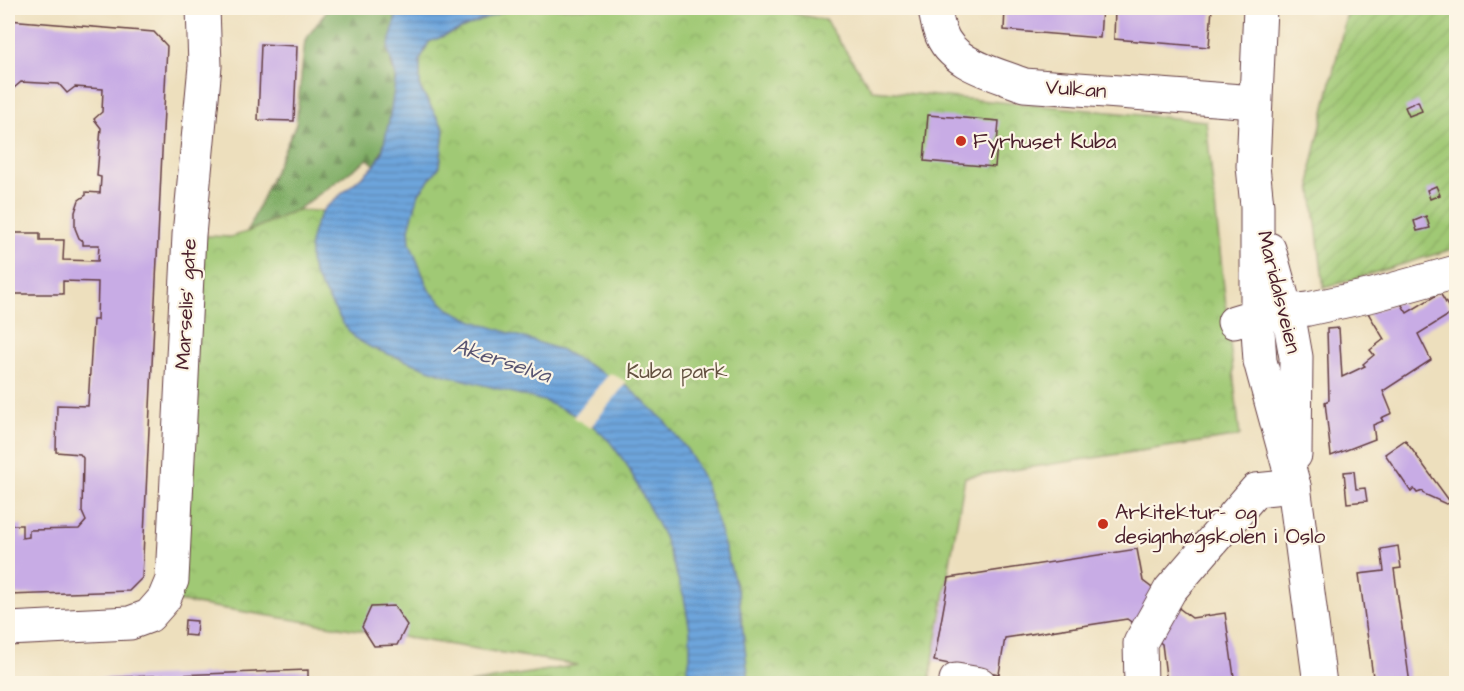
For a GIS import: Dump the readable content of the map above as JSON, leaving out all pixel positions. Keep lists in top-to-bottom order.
{
  "streets": {
    "street": ["Vulkan", "Maridalsveien", "Marselis' gate"]
  },
  "crossings": [
    ["Vulkan", "Maridalsveien"]
  ],
  "water": ["Akerselva"],
  "parks": ["Kuba park"],
  "places": ["Fyrhuset Kuba", "Arkitektur- og designhøgskolen i Oslo"]
}
